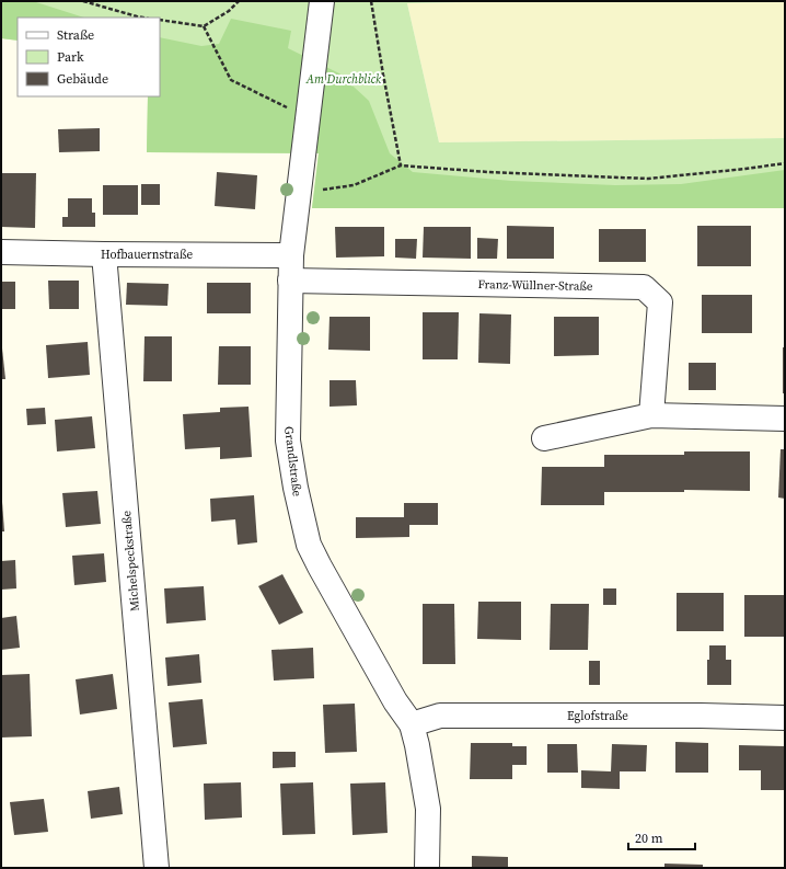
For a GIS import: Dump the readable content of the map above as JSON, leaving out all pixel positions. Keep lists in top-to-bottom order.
{
  "streets": {
    "street": [
      "Hofbauernstraße",
      "Franz-Wüllner-Straße",
      "Grandlstraße",
      "Michelspeckstraße",
      "Eglofstraße"
    ]
  },
  "crossings": [
    ["Hofbauernstraße", "Grandlstraße"],
    ["Hofbauernstraße", "Michelspeckstraße"],
    ["Franz-Wüllner-Straße", "Grandlstraße"],
    ["Grandlstraße", "Eglofstraße"]
  ],
  "parks": ["Am Durchblick"],
  "legend": ["Straße", "Park", "Gebäude"],
  "scale_bar": "20 m"
}
